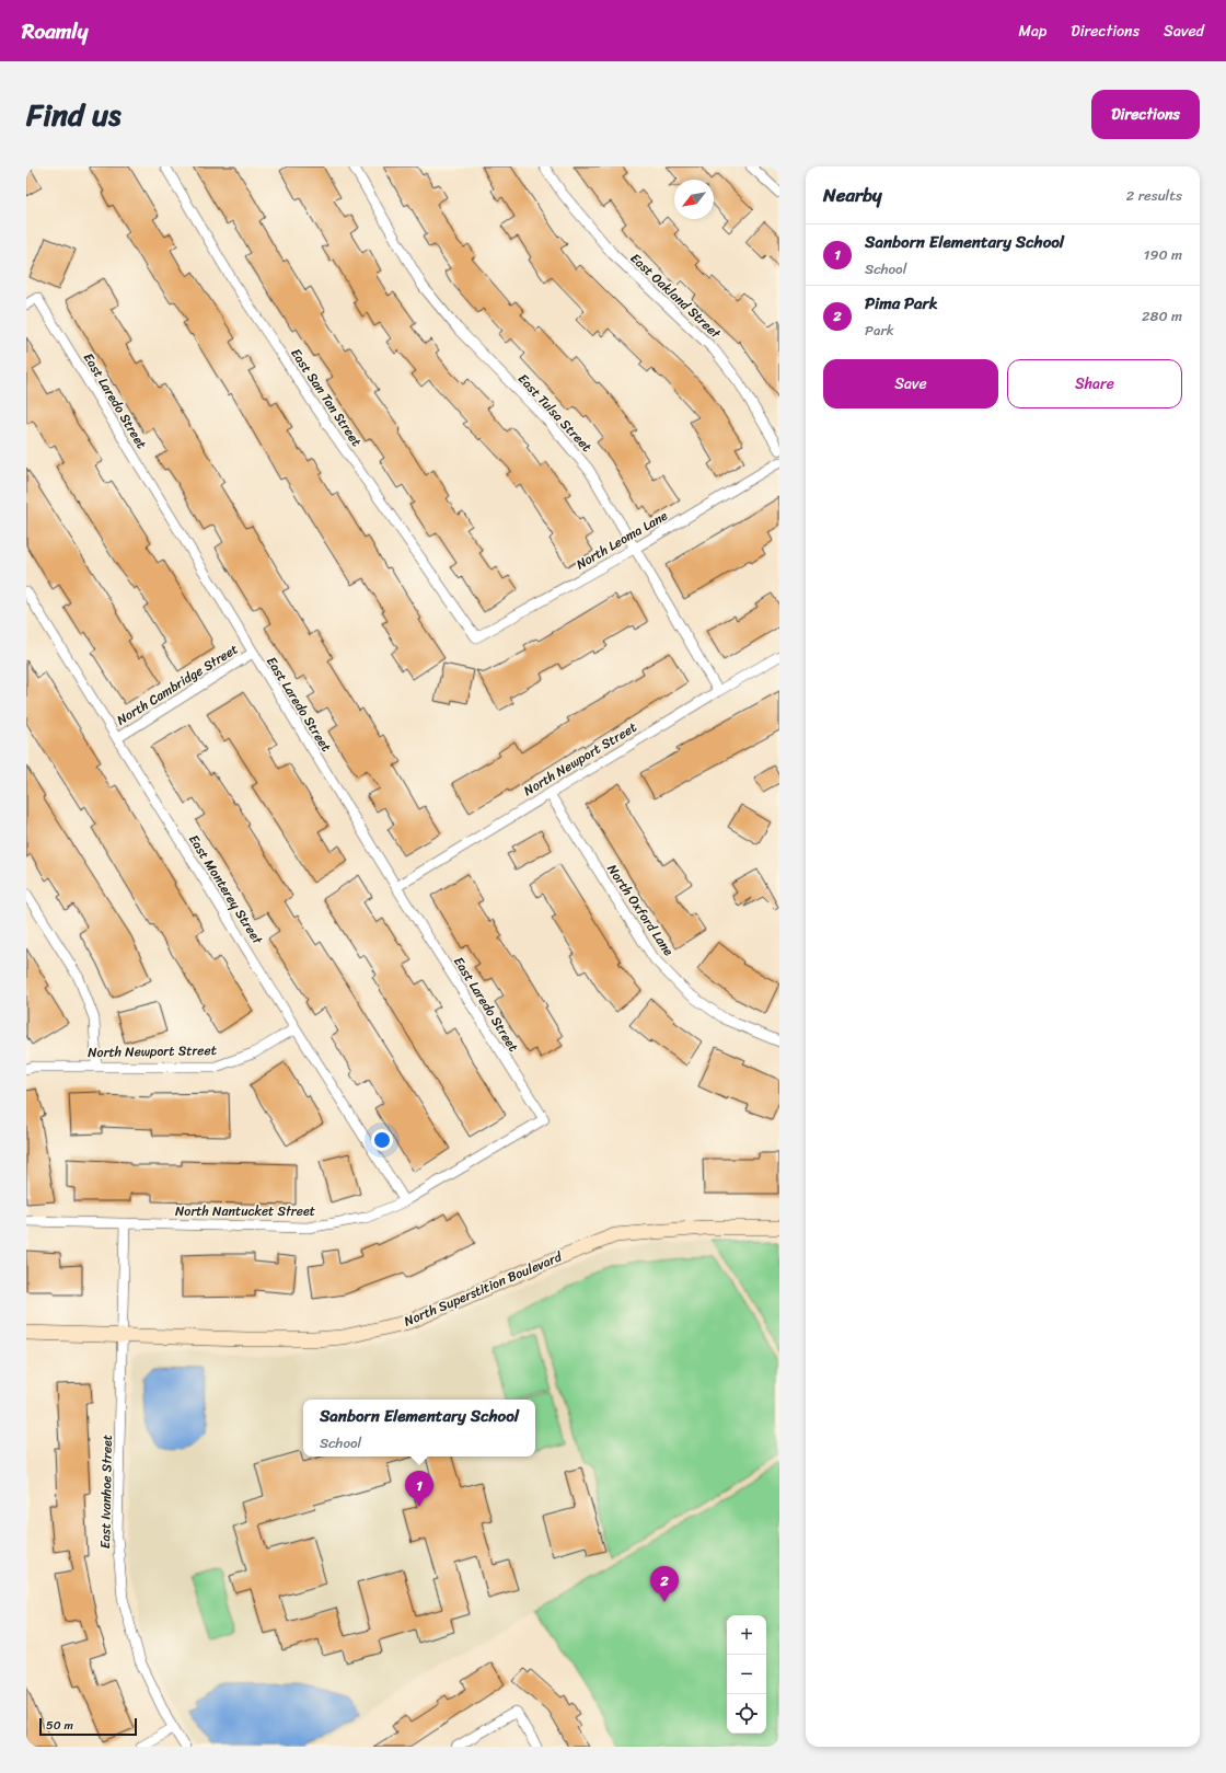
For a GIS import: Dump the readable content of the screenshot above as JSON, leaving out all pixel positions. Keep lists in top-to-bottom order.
{
  "streets": {
    "street": [
      "East Oakland Street",
      "East San Tan Street",
      "East Laredo Street",
      "East Tulsa Street",
      "North Leoma Lane",
      "North Cambridge Street",
      "North Newport Street",
      "East Monterey Street",
      "North Oxford Lane",
      "North Nantucket Street",
      "North Superstition Boulevard",
      "East Ivanhoe Street"
    ]
  },
  "crossings": [
    ["East San Tan Street", "North Leoma Lane"],
    ["East Laredo Street", "North Cambridge Street"],
    ["East Laredo Street", "North Newport Street"],
    ["East Laredo Street", "North Nantucket Street"],
    ["East Tulsa Street", "North Leoma Lane"],
    ["East Tulsa Street", "North Newport Street"],
    ["North Cambridge Street", "East Monterey Street"],
    ["North Newport Street", "East Monterey Street"],
    ["North Newport Street", "North Oxford Lane"],
    ["East Monterey Street", "North Nantucket Street"],
    ["North Nantucket Street", "East Ivanhoe Street"],
    ["North Superstition Boulevard", "East Ivanhoe Street"]
  ],
  "scale_bar": "50 m",
  "north": "bottom left",
  "page": {
    "header": "Roamly",
    "nav": ["Map", "Directions", "Saved"],
    "title": "Find us",
    "buttons": [
      "Directions",
      ["Save", "Share"]
    ],
    "heading": ["Nearby", "2 results"],
    "list": [
      {
        "mark": "1",
        "name": "Sanborn Elementary School",
        "note": "School",
        "value": "190 m"
      },
      {
        "mark": "2",
        "name": "Pima Park",
        "note": "Park",
        "value": "280 m"
      }
    ],
    "popup": ["Sanborn Elementary School", "School"],
    "pins": ["1", "2"],
    "map_buttons": ["+", "−"],
    "scale": "50 m"
  }
}
